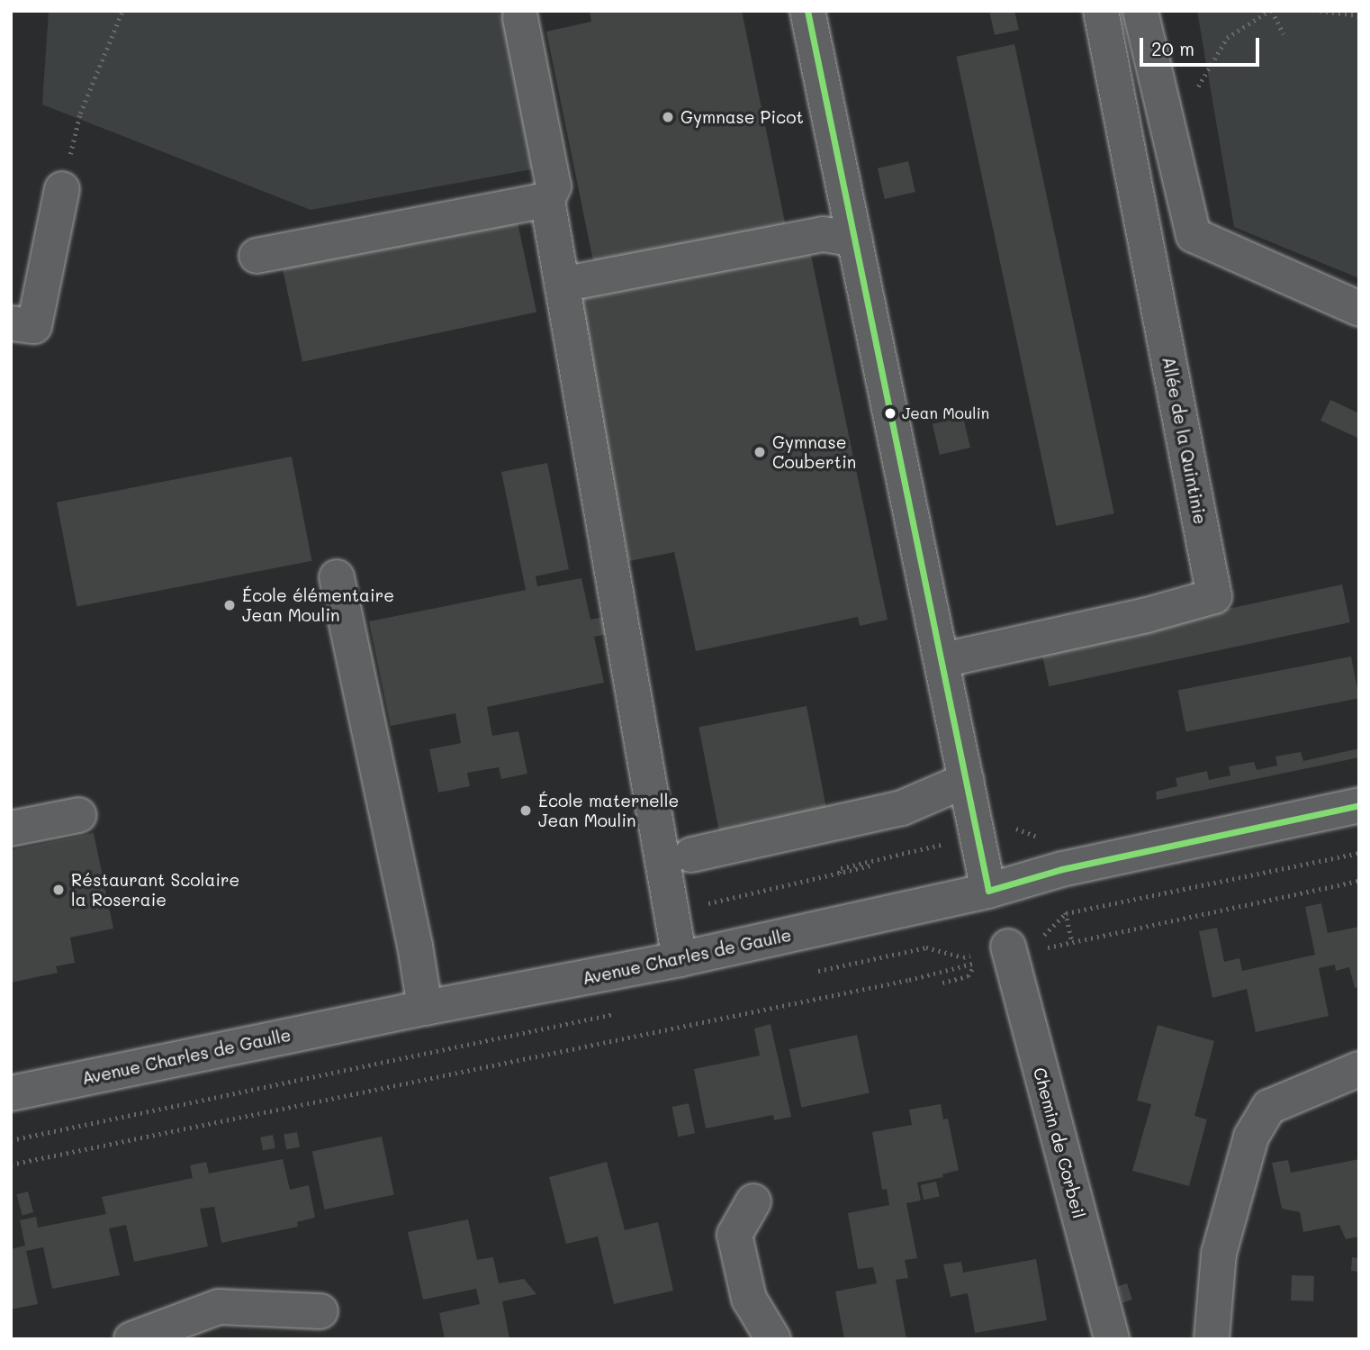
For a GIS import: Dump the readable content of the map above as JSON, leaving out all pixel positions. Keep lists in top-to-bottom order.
{
  "streets": {
    "street": ["Allée de la Quintinie", "Avenue Charles de Gaulle", "Chemin de Corbeil"]
  },
  "places": [
    "Gymnase Picot",
    "Jean Moulin",
    "Gymnase Coubertin",
    "École élémentaire Jean Moulin",
    "École maternelle Jean Moulin",
    "Réstaurant Scolaire la Roseraie"
  ],
  "scale_bar": "20 m"
}
